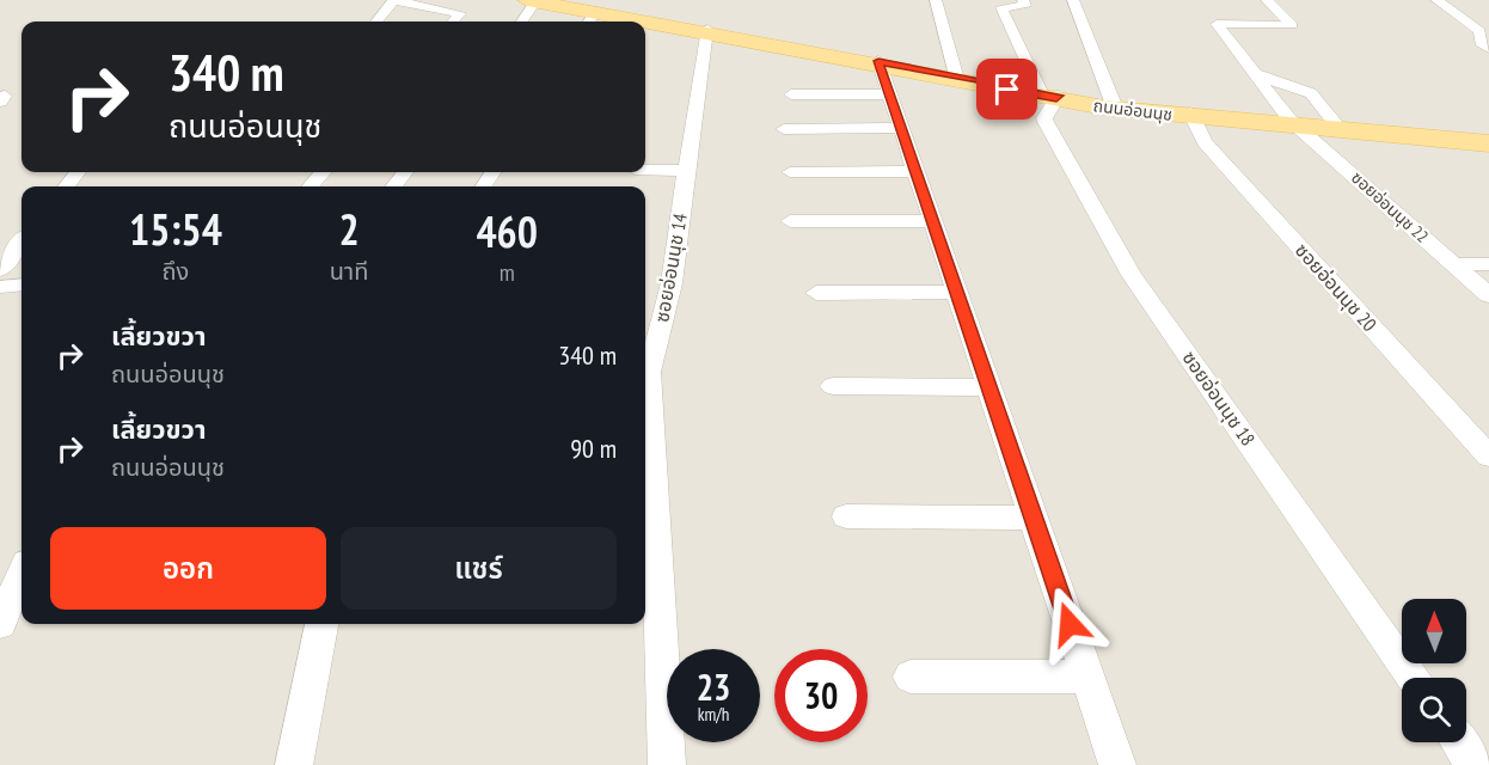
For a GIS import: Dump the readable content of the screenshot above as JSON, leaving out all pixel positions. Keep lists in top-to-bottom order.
{
  "streets": {
    "main road": ["ถนนอ่อนนุช"],
    "street": [
      "ซอยอ่อนนุช 22",
      "ซอยอ่อนนุช 14",
      "ซอยอ่อนนุช 20",
      "ซอยอ่อนนุช 18"
    ]
  },
  "crossings": [
    ["ถนนอ่อนนุช", "ซอยอ่อนนุช 22"],
    ["ถนนอ่อนนุช", "ซอยอ่อนนุช 14"],
    ["ถนนอ่อนนุช", "ซอยอ่อนนุช 20"],
    ["ถนนอ่อนนุช", "ซอยอ่อนนุช 18"]
  ],
  "north": "top",
  "page": {
    "turn": ["340 m", "ถนนอ่อนนุช"],
    "eta": [
      "15:54",
      "ถึง",
      "2",
      "นาที",
      "460",
      "m"
    ],
    "list": [
      {
        "name": "เลี้ยวขวา",
        "note": "ถนนอ่อนนุช",
        "value": "340 m"
      },
      {
        "name": "เลี้ยวขวา",
        "note": "ถนนอ่อนนุช",
        "value": "90 m"
      }
    ],
    "buttons": ["ออก", "แชร์"],
    "speed": "23 km/h",
    "limit": "30"
  }
}
